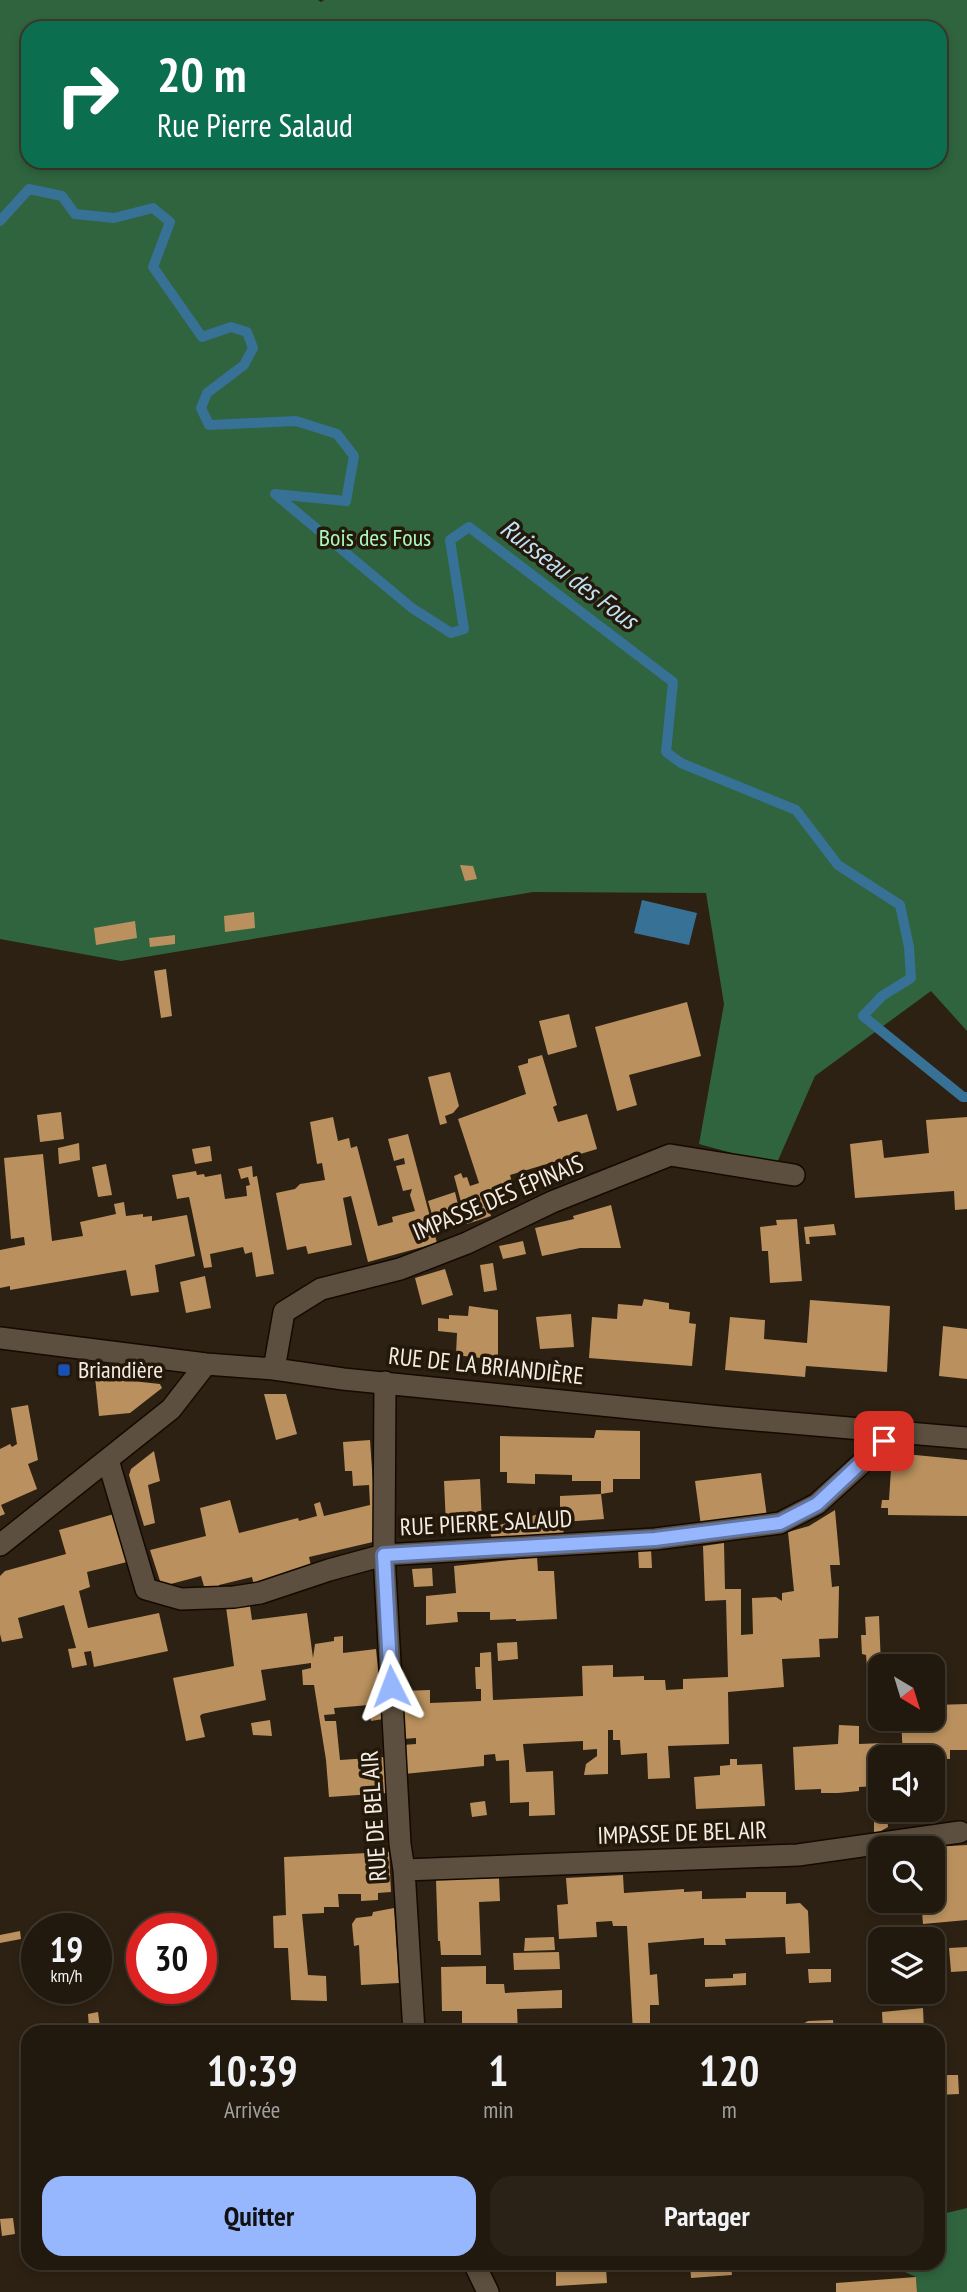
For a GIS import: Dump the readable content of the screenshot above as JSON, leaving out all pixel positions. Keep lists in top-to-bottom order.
{
  "streets": {
    "street": [
      "IMPASSE DES ÉPINAIS",
      "RUE DE LA BRIANDIÈRE",
      "RUE PIERRE SALAUD",
      "RUE DE BEL AIR",
      "IMPASSE DE BEL AIR"
    ]
  },
  "crossings": [
    ["IMPASSE DES ÉPINAIS", "RUE DE LA BRIANDIÈRE"],
    ["RUE DE LA BRIANDIÈRE", "RUE PIERRE SALAUD"],
    ["RUE DE LA BRIANDIÈRE", "RUE DE BEL AIR"],
    ["RUE PIERRE SALAUD", "RUE DE BEL AIR"],
    ["RUE DE BEL AIR", "IMPASSE DE BEL AIR"]
  ],
  "water": ["Ruisseau des Fous"],
  "parks": ["Bois des Fous"],
  "places": {
    "transit": ["Briandière"]
  },
  "north": "bottom right",
  "page": {
    "turn": ["20 m", "Rue Pierre Salaud"],
    "speed": "19 km/h",
    "limit": "30",
    "eta": [
      "10:39",
      "Arrivée",
      "1",
      "min",
      "120",
      "m"
    ],
    "buttons": ["Quitter", "Partager"]
  }
}
